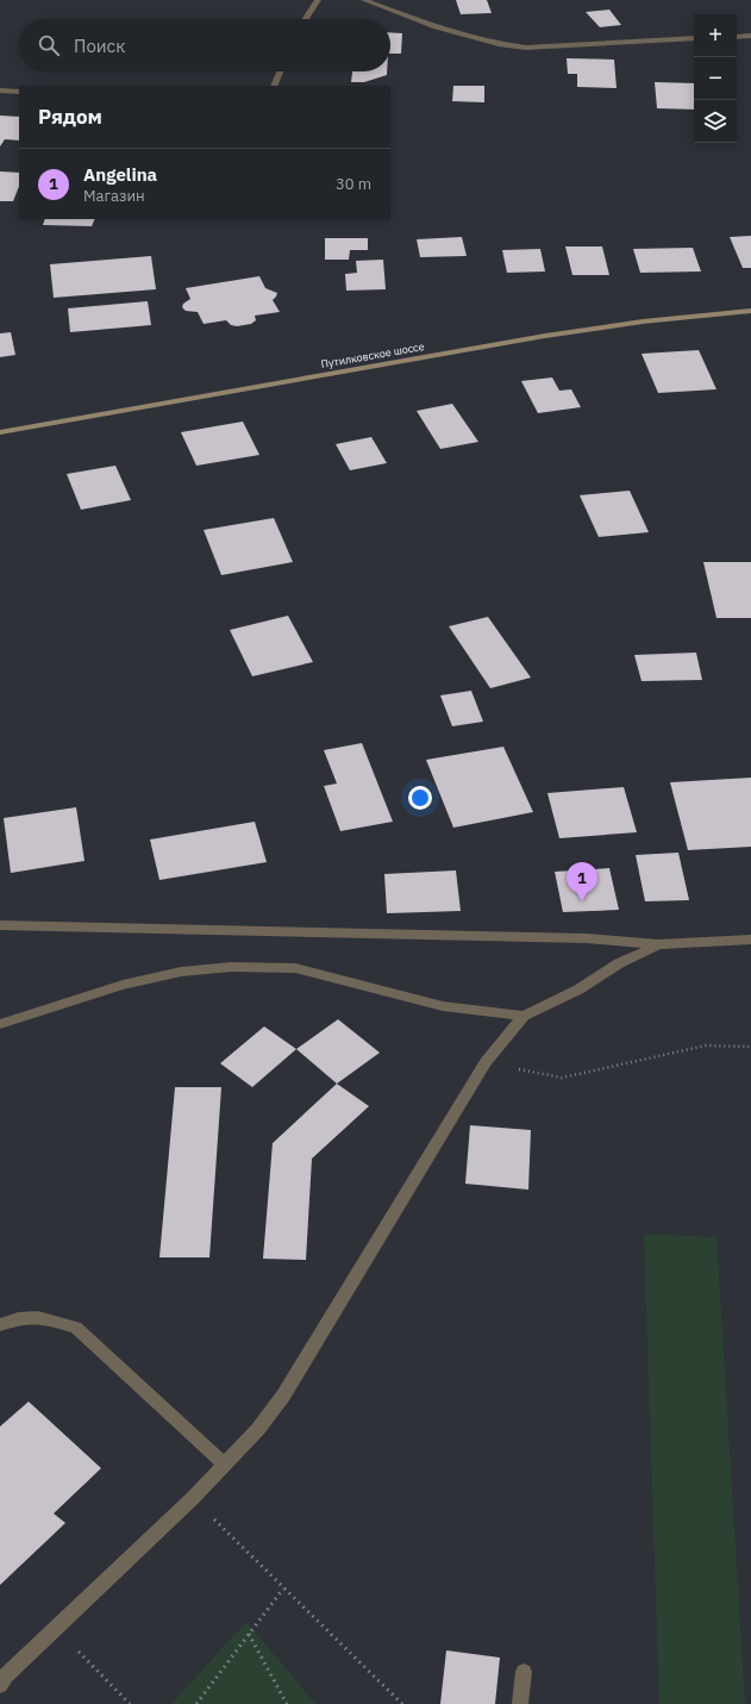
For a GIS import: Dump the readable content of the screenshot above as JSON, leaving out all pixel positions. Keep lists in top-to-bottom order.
{
  "streets": {
    "main road": ["Путилковское шоссе"]
  },
  "page": {
    "map_buttons": ["+", "−"],
    "search": "Поиск",
    "heading": "Рядом",
    "list": [
      {
        "mark": "1",
        "name": "Angelina",
        "note": "Магазин",
        "value": "30 m"
      }
    ],
    "pins": "1"
  }
}
